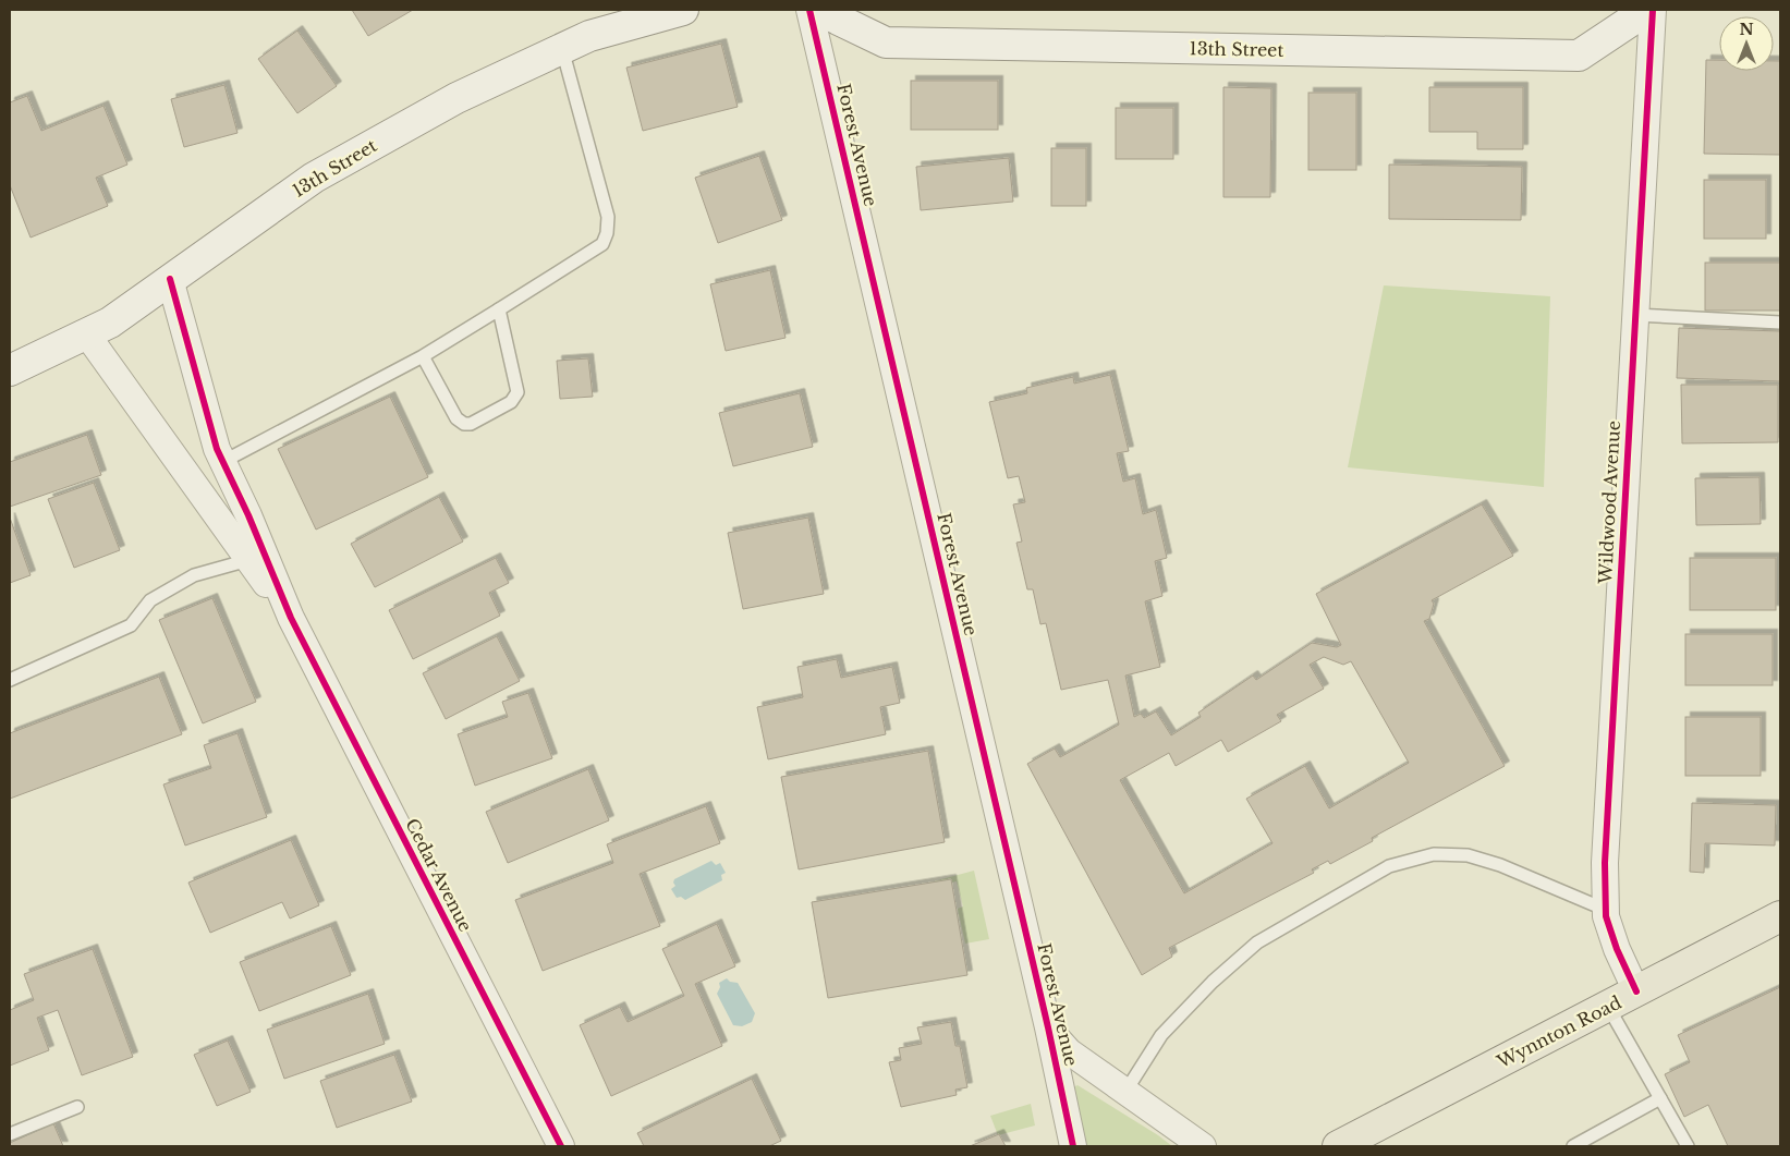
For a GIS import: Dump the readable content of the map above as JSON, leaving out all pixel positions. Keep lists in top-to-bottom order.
{
  "streets": {
    "main road": ["13th Street", "Wynnton Road"],
    "street": ["Forest Avenue", "Wildwood Avenue", "Cedar Avenue"]
  },
  "crossings": [
    ["Wildwood Avenue", "Wynnton Road"]
  ],
  "north": "top"
}
